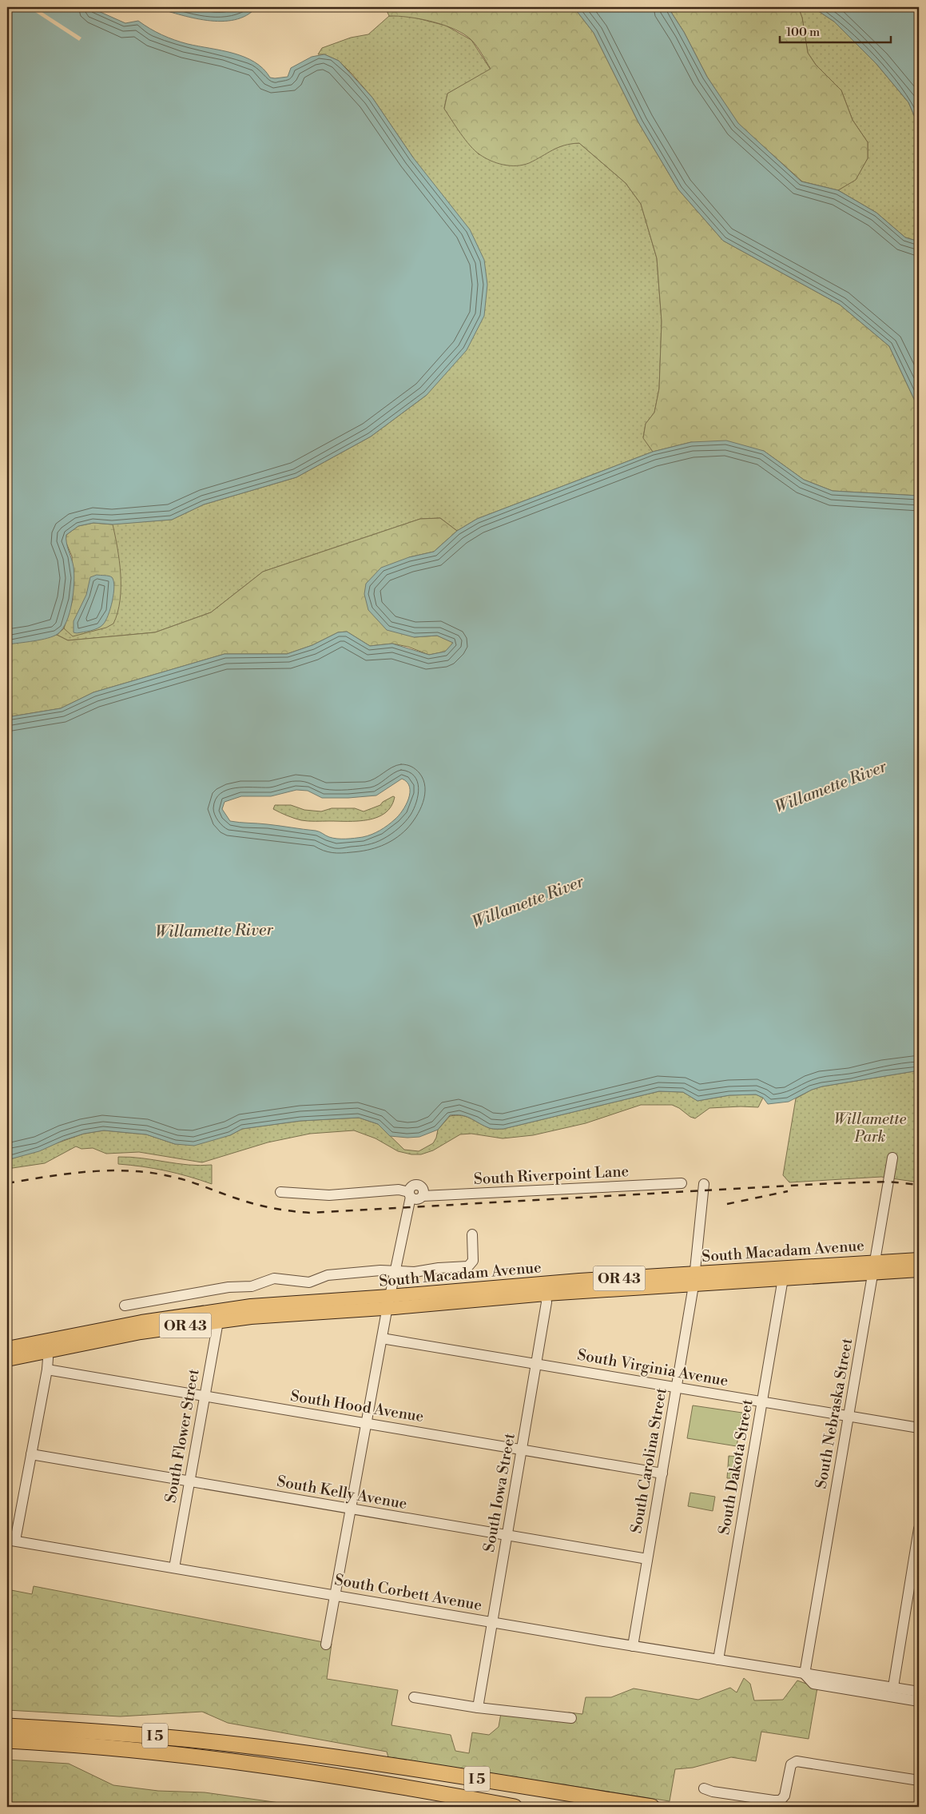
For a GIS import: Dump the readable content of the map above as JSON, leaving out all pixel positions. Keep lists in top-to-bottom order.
{
  "streets": {
    "highway": ["I 5"],
    "main road": ["South Macadam Avenue", "OR 43"],
    "street": [
      "South Riverpoint Lane",
      "South Virginia Avenue",
      "South Hood Avenue",
      "South Nebraska Street",
      "South Flower Street",
      "South Carolina Street",
      "South Dakota Street",
      "South Kelly Avenue",
      "South Iowa Street",
      "South Corbett Avenue"
    ]
  },
  "crossings": [
    ["South Macadam Avenue", "South Nebraska Street"],
    ["South Macadam Avenue", "South Flower Street"],
    ["South Macadam Avenue", "South Carolina Street"],
    ["South Macadam Avenue", "South Dakota Street"],
    ["South Macadam Avenue", "South Iowa Street"],
    ["South Virginia Avenue", "South Nebraska Street"],
    ["South Virginia Avenue", "South Carolina Street"],
    ["South Virginia Avenue", "South Dakota Street"],
    ["South Virginia Avenue", "South Iowa Street"],
    ["South Hood Avenue", "South Flower Street"],
    ["South Hood Avenue", "South Carolina Street"],
    ["South Hood Avenue", "South Iowa Street"],
    ["South Nebraska Street", "South Corbett Avenue"],
    ["South Flower Street", "South Kelly Avenue"],
    ["South Flower Street", "South Corbett Avenue"],
    ["South Carolina Street", "South Kelly Avenue"],
    ["South Carolina Street", "South Corbett Avenue"],
    ["South Dakota Street", "South Corbett Avenue"],
    ["South Kelly Avenue", "South Iowa Street"],
    ["South Iowa Street", "South Corbett Avenue"]
  ],
  "water": ["Willamette River"],
  "parks": ["Willamette Park"],
  "scale_bar": "100 m"
}
